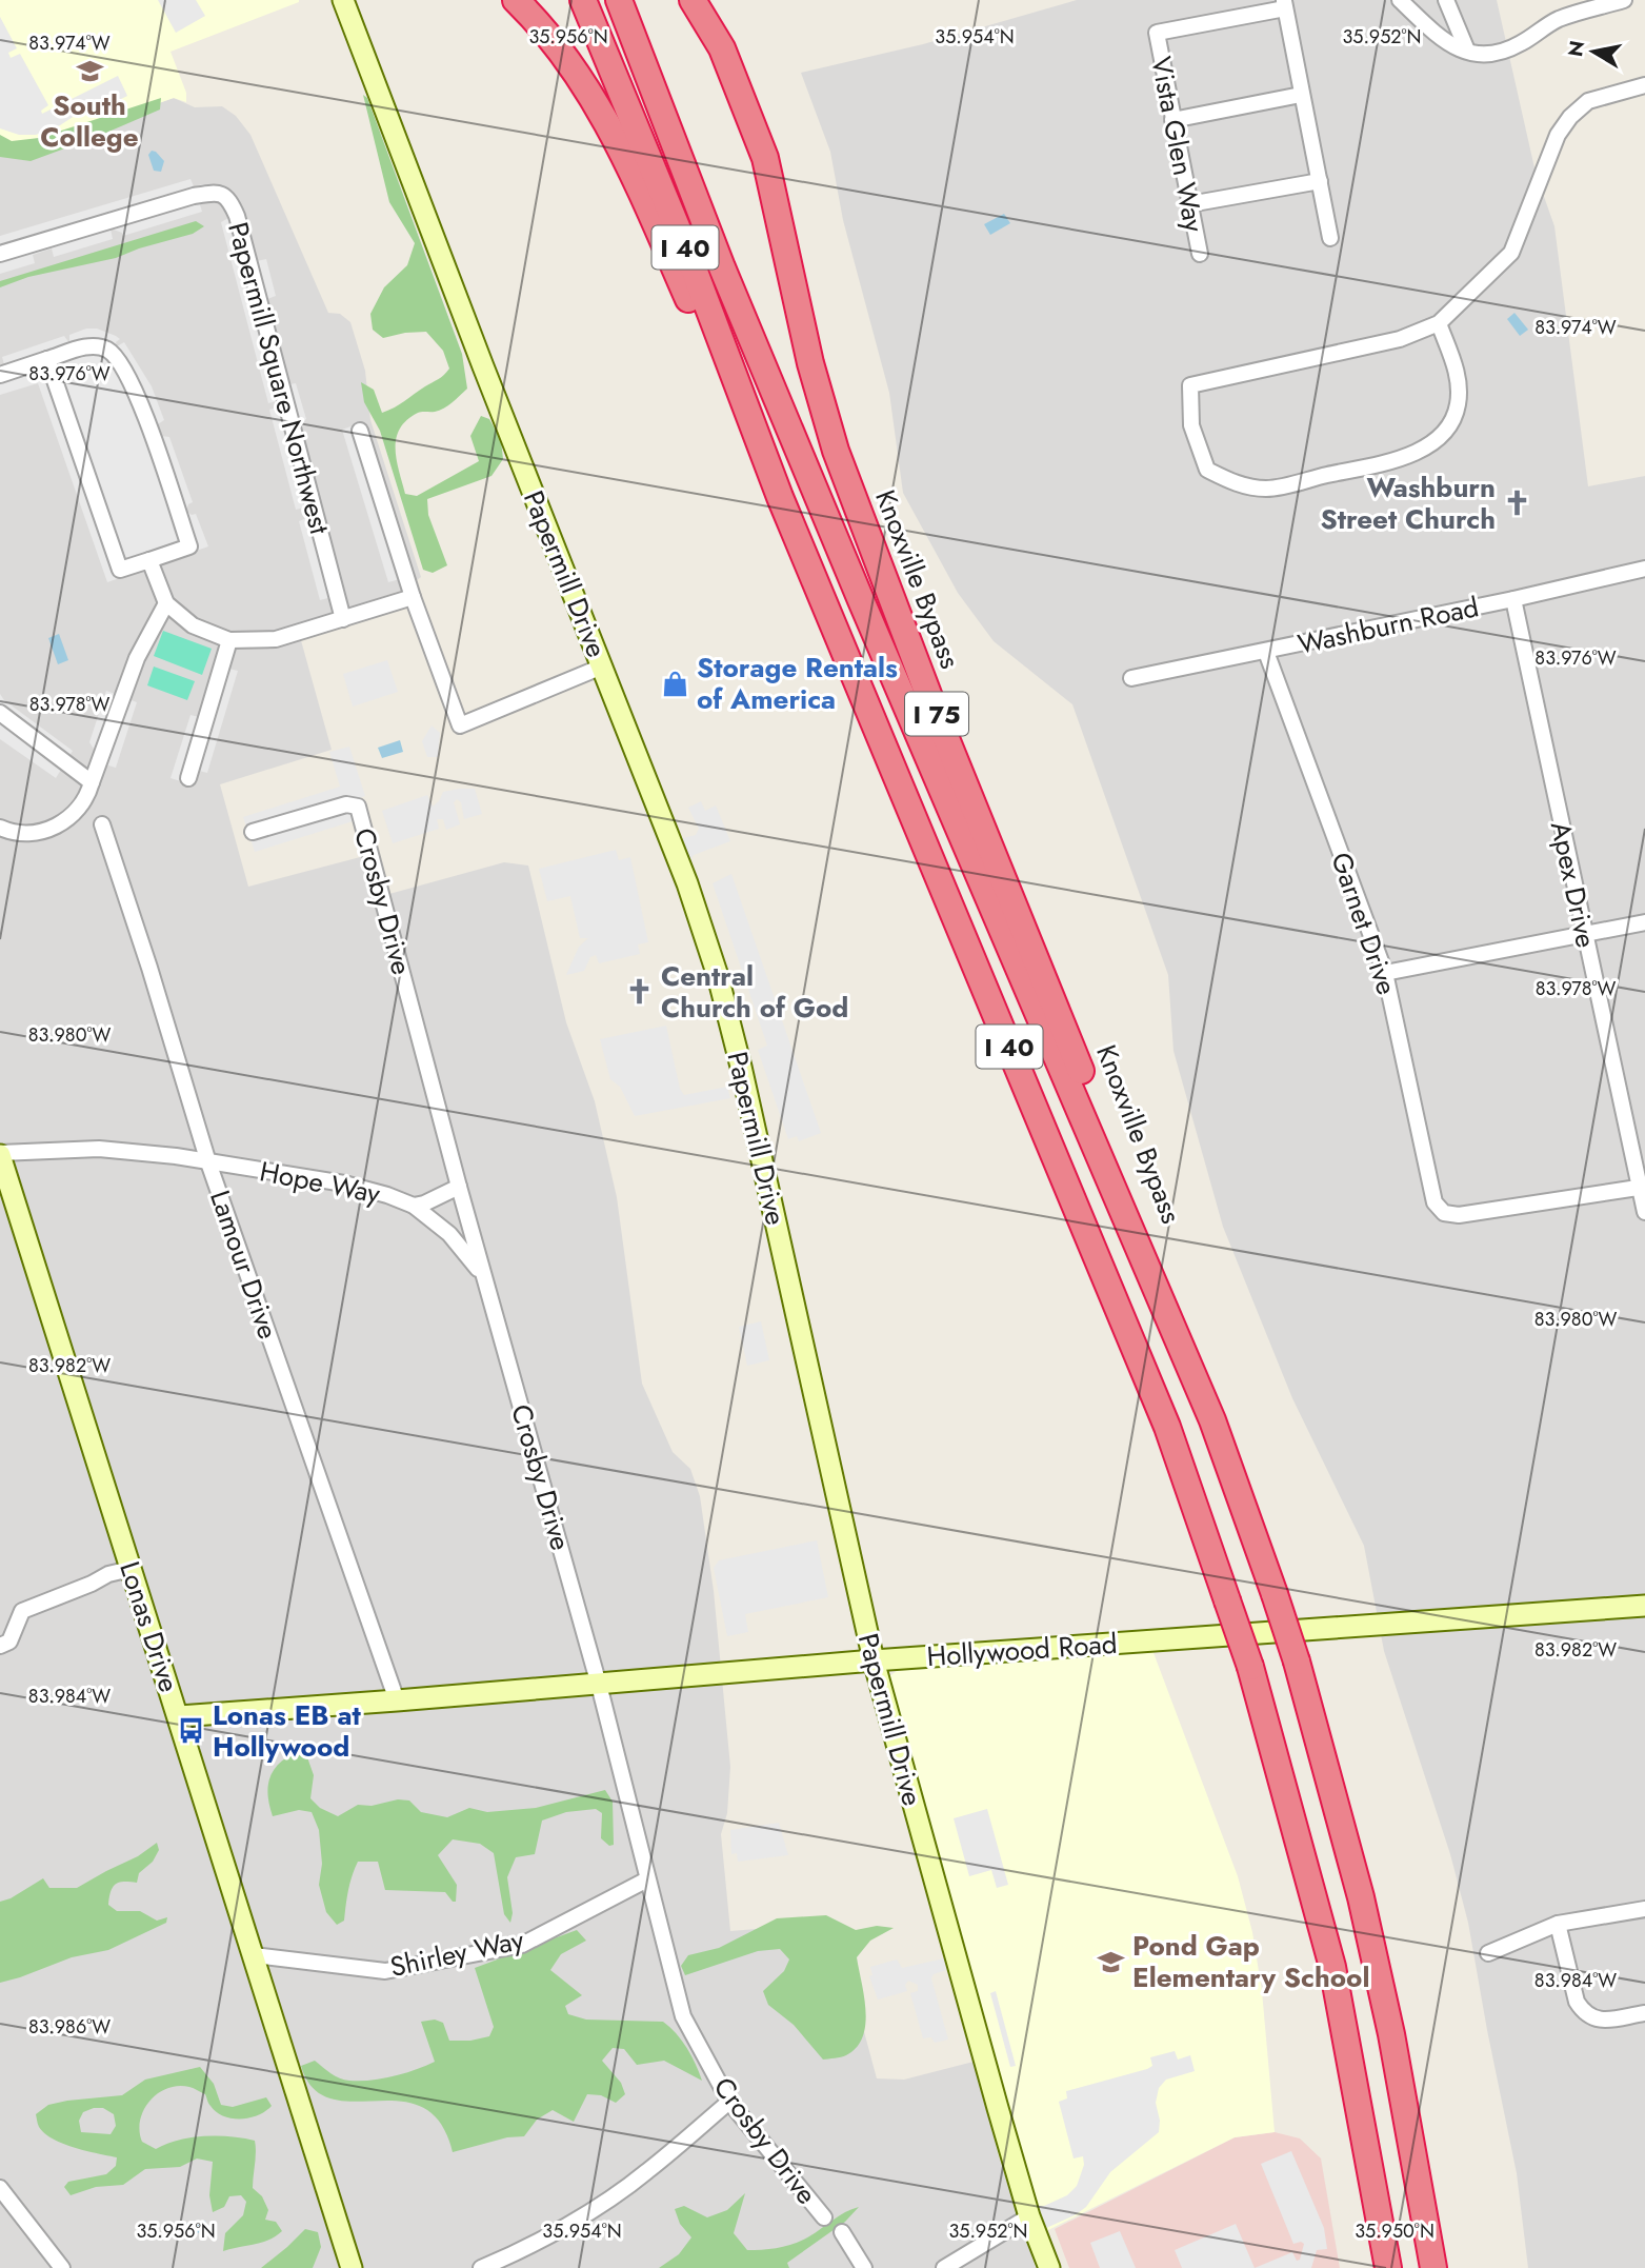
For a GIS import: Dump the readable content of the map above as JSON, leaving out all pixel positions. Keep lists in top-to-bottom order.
{
  "streets": {
    "highway": ["I 40", "Knoxville Bypass", "I 75"],
    "street": [
      "Vista Glen Way",
      "Papermill Square Northwest",
      "Papermill Drive",
      "Washburn Road",
      "Apex Drive",
      "Crosby Drive",
      "Garnet Drive",
      "Hope Way",
      "Lamour Drive",
      "Lonas Drive",
      "Hollywood Road",
      "Shirley Way"
    ]
  },
  "crossings": [
    ["I 40", "Knoxville Bypass"],
    ["Papermill Drive", "Hollywood Road"],
    ["Washburn Road", "Apex Drive"],
    ["Washburn Road", "Garnet Drive"],
    ["Apex Drive", "Garnet Drive"],
    ["Crosby Drive", "Hope Way"],
    ["Crosby Drive", "Hollywood Road"],
    ["Crosby Drive", "Shirley Way"],
    ["Hope Way", "Lamour Drive"],
    ["Hope Way", "Lonas Drive"],
    ["Lamour Drive", "Hollywood Road"],
    ["Lonas Drive", "Hollywood Road"],
    ["Lonas Drive", "Shirley Way"]
  ],
  "places": {
    "school or university": ["South College", "Pond Gap Elementary School"],
    "church": ["Washburn Street Church", "Central Church of God"],
    "shop": ["Storage Rentals of America"],
    "bus stop": ["Lonas EB at Hollywood"]
  },
  "north": "left",
  "coordinates": [
    "35.956°N",
    "35.954°N",
    "35.952°N",
    "83.974°W",
    "83.976°W",
    "83.978°W",
    "83.980°W",
    "83.982°W",
    "83.984°W",
    "83.986°W",
    "35.950°N"
  ]
}
